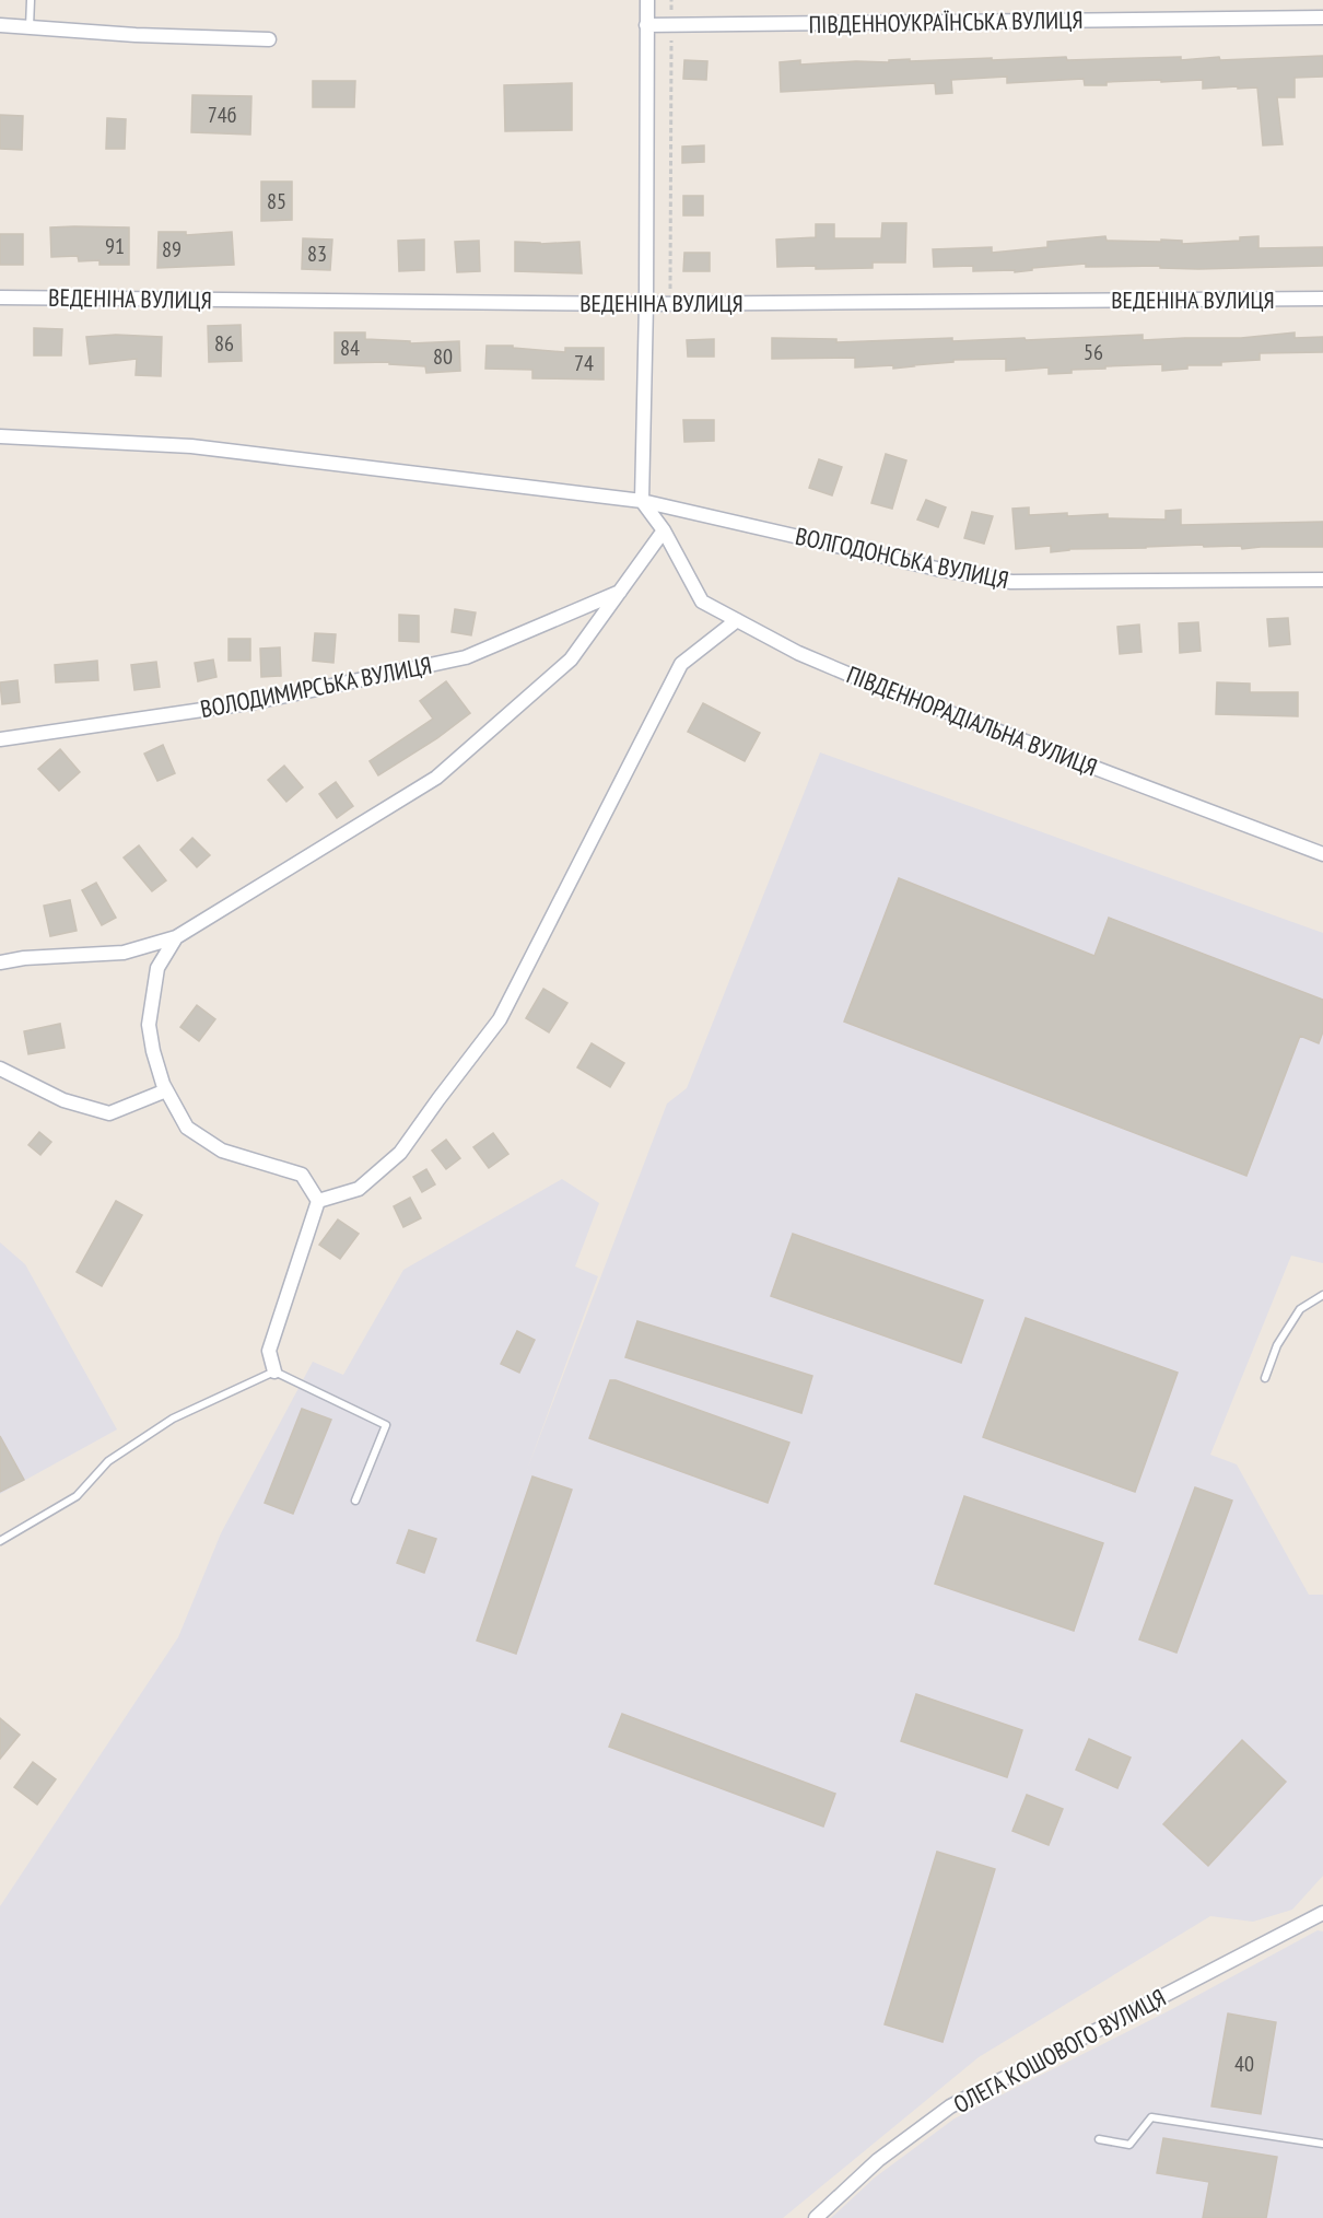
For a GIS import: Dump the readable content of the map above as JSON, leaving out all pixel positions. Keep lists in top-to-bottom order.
{
  "streets": {
    "street": [
      "ПІВДЕННОУКРАЇНСЬКА ВУЛИЦЯ",
      "ВЕДЕНІНА ВУЛИЦЯ",
      "ВОЛГОДОНСЬКА ВУЛИЦЯ",
      "ВОЛОДИМИРСЬКА ВУЛИЦЯ",
      "ПІВДЕННОРАДІАЛЬНА ВУЛИЦЯ",
      "ОЛЕГА КОШОВОГО ВУЛИЦЯ"
    ]
  },
  "crossings": [
    ["ВОЛГОДОНСЬКА ВУЛИЦЯ", "ПІВДЕННОРАДІАЛЬНА ВУЛИЦЯ"]
  ],
  "house_numbers": [
    "74б",
    "85",
    "91",
    "89",
    "83",
    "86",
    "84",
    "56",
    "80",
    "74",
    "40"
  ]
}
